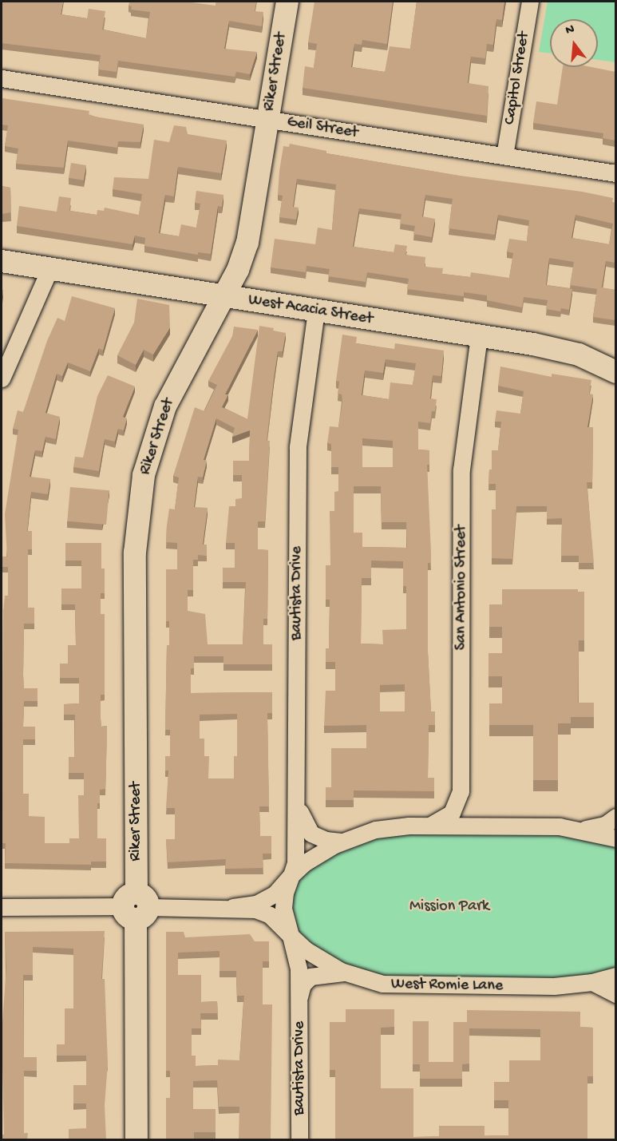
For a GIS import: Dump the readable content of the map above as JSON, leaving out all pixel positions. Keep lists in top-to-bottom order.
{
  "streets": {
    "street": [
      "Riker Street",
      "Capitol Street",
      "Geil Street",
      "West Acacia Street",
      "San Antonio Street",
      "Bautista Drive",
      "West Romie Lane"
    ]
  },
  "crossings": [
    ["Riker Street", "Geil Street"],
    ["Riker Street", "West Acacia Street"],
    ["Riker Street", "West Romie Lane"],
    ["Capitol Street", "Geil Street"],
    ["West Acacia Street", "San Antonio Street"],
    ["West Acacia Street", "Bautista Drive"],
    ["San Antonio Street", "West Romie Lane"],
    ["Bautista Drive", "West Romie Lane"]
  ],
  "parks": ["Mission Park"],
  "north": "top"
}
